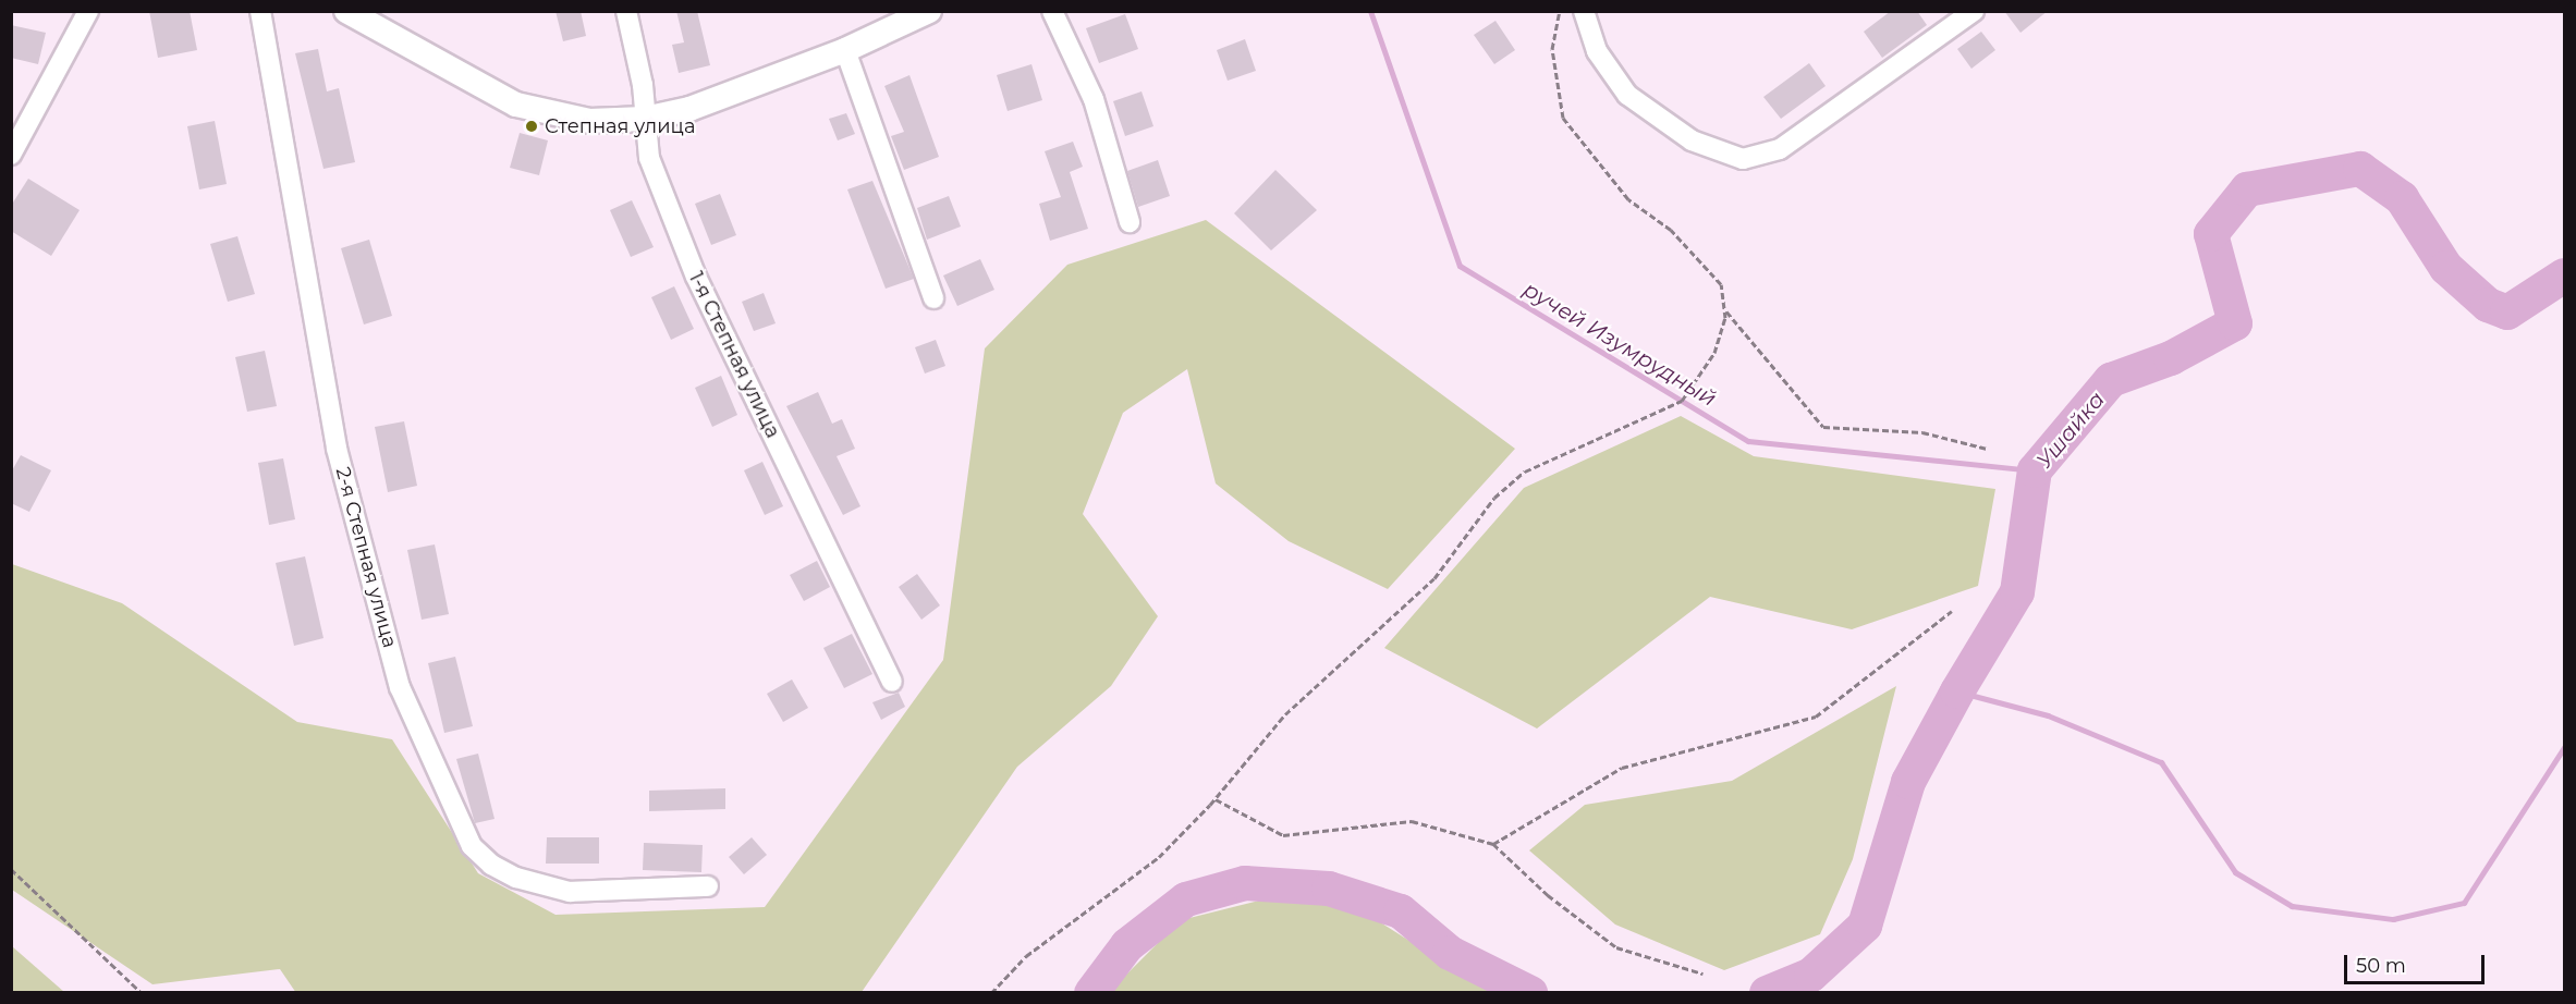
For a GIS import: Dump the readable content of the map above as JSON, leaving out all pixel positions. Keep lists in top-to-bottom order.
{
  "streets": {
    "street": ["1-я Степная улица", "2-я Степная улица"]
  },
  "water": ["ручей Изумрудный", "Ушайка"],
  "places": ["Степная улица"],
  "scale_bar": "50 m"
}
